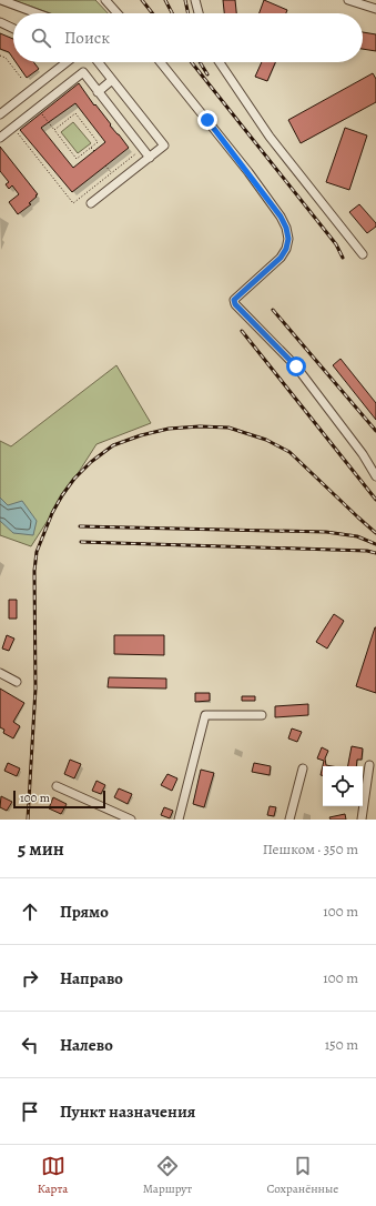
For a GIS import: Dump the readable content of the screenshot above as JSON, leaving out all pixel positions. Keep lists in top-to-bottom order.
{
  "scale_bar": "100 m",
  "page": {
    "search": "Поиск",
    "scale": "100 m",
    "heading": ["5 мин", "Пешком · 350 m"],
    "list": [
      ["Прямо", "100 m"],
      ["Направо", "100 m"],
      ["Налево", "150 m"],
      "Пункт назначения"
    ],
    "nav": ["Карта", "Маршрут", "Сохранённые"]
  }
}
